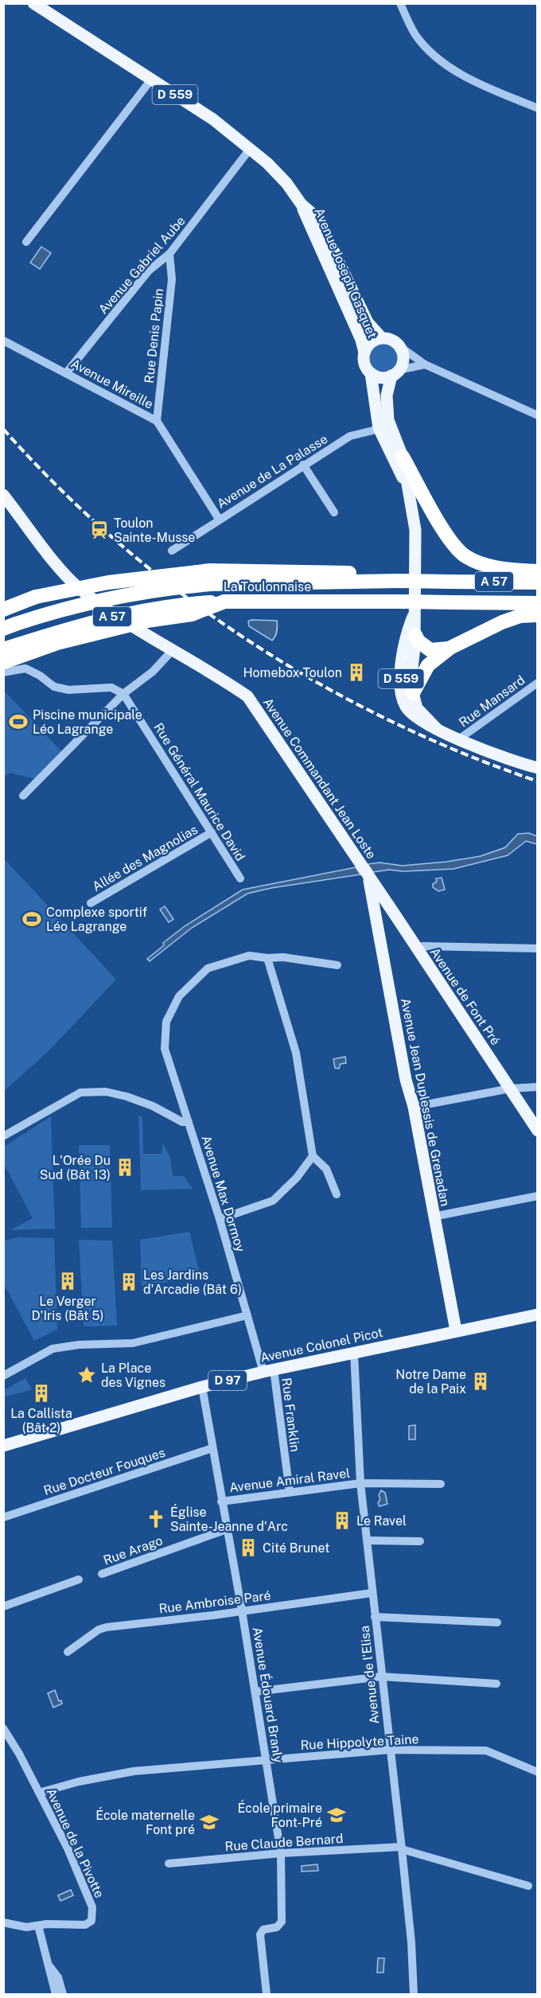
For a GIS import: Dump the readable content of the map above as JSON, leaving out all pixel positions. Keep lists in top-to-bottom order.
{
  "streets": {
    "highway": ["A 57", "La Toulonnaise"],
    "main road": [
      "D 559",
      "Avenue Joseph Gasquet",
      "Avenue Commandant Jean Loste",
      "Avenue de Font Pré",
      "Avenue Jean Duplessis de Grenadan",
      "Avenue Colonel Picot",
      "D 97"
    ],
    "street": [
      "Avenue Gabriel Aube",
      "Rue Denis Papin",
      "Avenue Mireille",
      "Avenue de La Palasse",
      "Rue Mansard",
      "Rue Général Maurice David",
      "Allée des Magnolias",
      "Avenue Max Dormoy",
      "Rue Franklin",
      "Rue Docteur Fouques",
      "Avenue Amiral Ravel",
      "Rue Arago",
      "Rue Ambroise Paré",
      "Avenue de l'Elisa",
      "Avenue Édouard Branly",
      "Rue Hippolyte Taine",
      "Rue Claude Bernard",
      "Avenue de la Pivotte"
    ]
  },
  "crossings": [
    ["D 559", "Avenue Joseph Gasquet"],
    ["D 559", "Avenue de La Palasse"],
    ["D 559", "Rue Mansard"],
    ["Avenue Gabriel Aube", "Avenue Joseph Gasquet"],
    ["Avenue Gabriel Aube", "Rue Denis Papin"],
    ["Avenue Gabriel Aube", "Avenue Mireille"],
    ["Rue Denis Papin", "Avenue Mireille"],
    ["Avenue Mireille", "Avenue de La Palasse"],
    ["Avenue Commandant Jean Loste", "Avenue de Font Pré"],
    ["Avenue Commandant Jean Loste", "Avenue Jean Duplessis de Grenadan"],
    ["Rue Général Maurice David", "Allée des Magnolias"],
    ["Avenue de Font Pré", "Avenue Jean Duplessis de Grenadan"],
    ["Avenue Jean Duplessis de Grenadan", "Avenue Colonel Picot"],
    ["Avenue Max Dormoy", "Avenue Colonel Picot"],
    ["Avenue Max Dormoy", "Rue Franklin"],
    ["Avenue Colonel Picot", "Rue Franklin"],
    ["Avenue Colonel Picot", "Avenue de l'Elisa"],
    ["Avenue Colonel Picot", "Avenue Édouard Branly"],
    ["Rue Franklin", "Avenue Amiral Ravel"],
    ["Rue Docteur Fouques", "Avenue Édouard Branly"],
    ["Avenue Amiral Ravel", "Avenue de l'Elisa"],
    ["Avenue Amiral Ravel", "Avenue Édouard Branly"],
    ["Rue Arago", "Avenue Édouard Branly"],
    ["Rue Ambroise Paré", "Avenue de l'Elisa"],
    ["Rue Ambroise Paré", "Avenue Édouard Branly"],
    ["Avenue de l'Elisa", "Rue Hippolyte Taine"],
    ["Avenue de l'Elisa", "Rue Claude Bernard"],
    ["Avenue Édouard Branly", "Rue Hippolyte Taine"],
    ["Avenue Édouard Branly", "Rue Claude Bernard"],
    ["Rue Hippolyte Taine", "Avenue de la Pivotte"]
  ],
  "places": {
    "station": ["Toulon Sainte-Musse"],
    "building": [
      "Homebox Toulon",
      "L'Orée Du Sud (Bât 13)",
      "Le Verger D'Iris (Bât 5)",
      "Les Jardins d'Arcadie (Bât 6)",
      "Notre Dame de la Paix",
      "La Callista (Bât 2)",
      "Le Ravel",
      "Cité Brunet"
    ],
    "sports": ["Piscine municipale Léo Lagrange", "Complexe sportif Léo Lagrange"],
    "place": ["La Place des Vignes"],
    "church": ["Église Sainte-Jeanne d'Arc"],
    "school or university": ["École primaire Font-Pré", "École maternelle Font pré"]
  }
}
